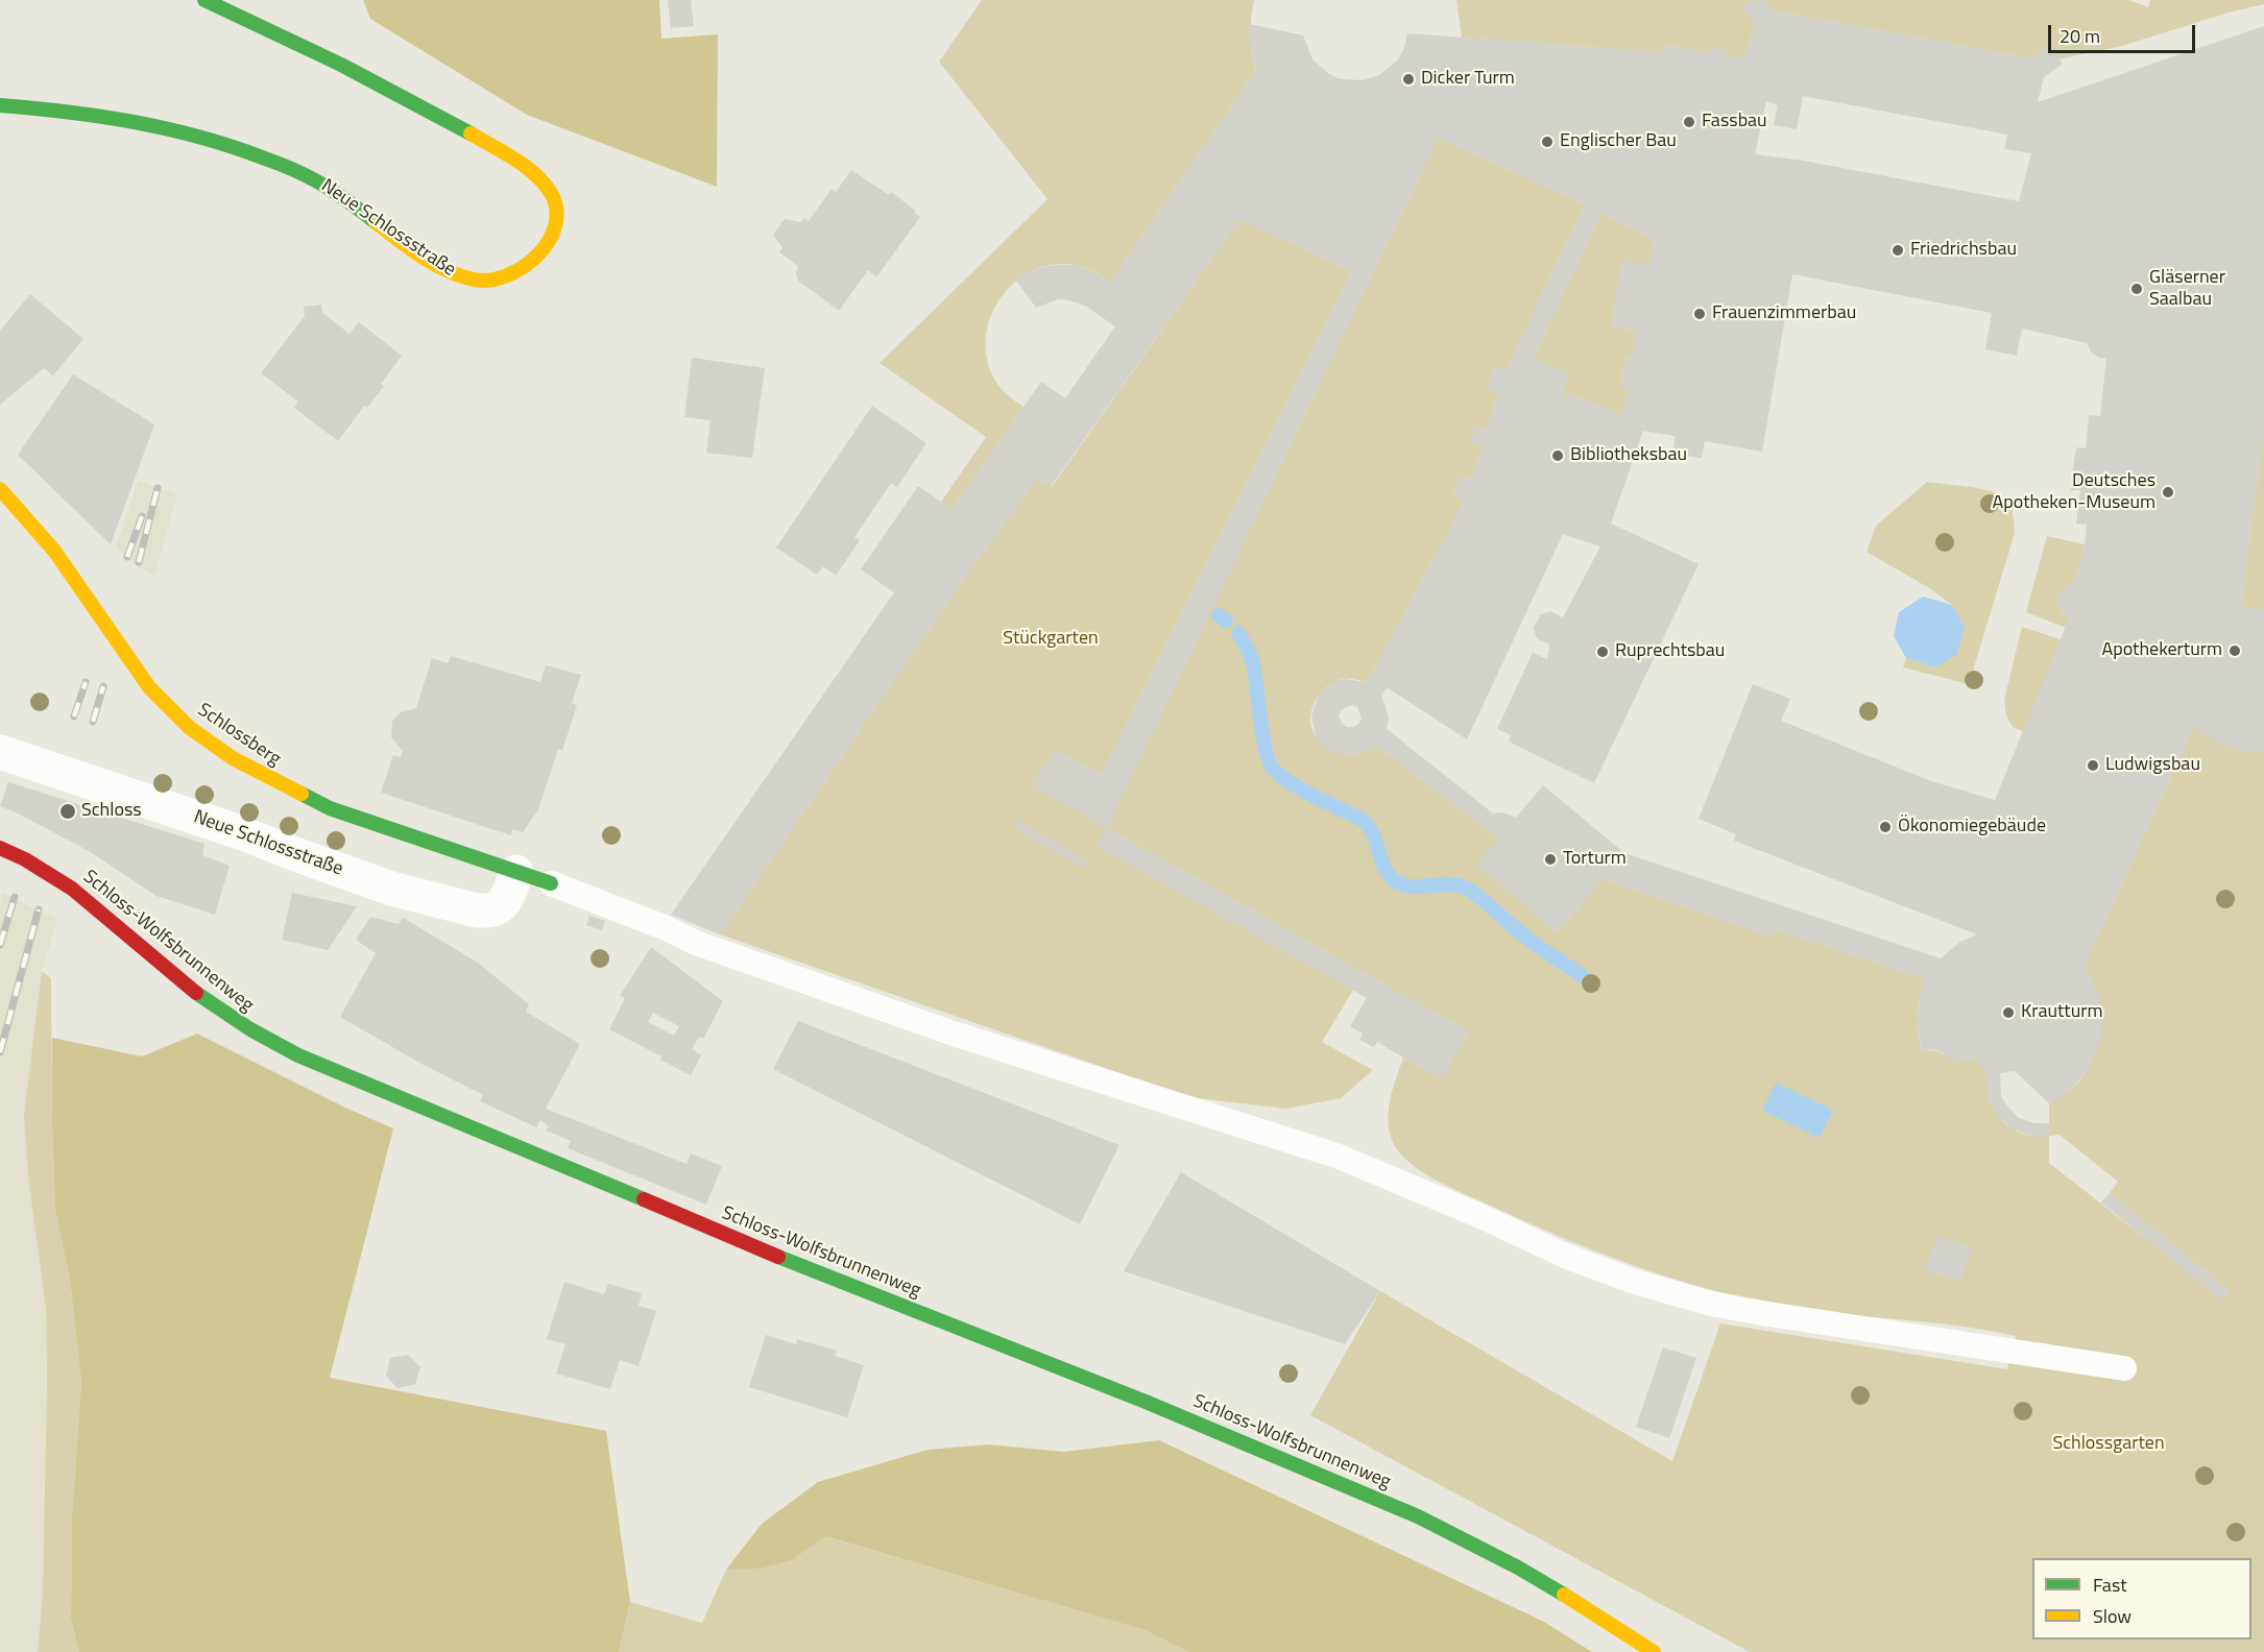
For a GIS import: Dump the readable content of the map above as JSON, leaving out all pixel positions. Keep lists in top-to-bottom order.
{
  "streets": {
    "street": ["Neue Schlossstraße", "Schlossberg", "Schloss-Wolfsbrunnenweg"]
  },
  "crossings": [
    ["Neue Schlossstraße", "Schlossberg"]
  ],
  "parks": ["Stückgarten", "Schlossgarten"],
  "places": [
    "Dicker Turm",
    "Fassbau",
    "Englischer Bau",
    "Friedrichsbau",
    "Gläserner Saalbau",
    "Frauenzimmerbau",
    "Bibliotheksbau",
    "Deutsches Apotheken-Museum",
    "Apothekerturm",
    "Ruprechtsbau",
    "Ludwigsbau",
    "Schloss",
    "Ökonomiegebäude",
    "Torturm",
    "Krautturm"
  ],
  "legend": ["Fast", "Slow"],
  "scale_bar": "20 m"
}
